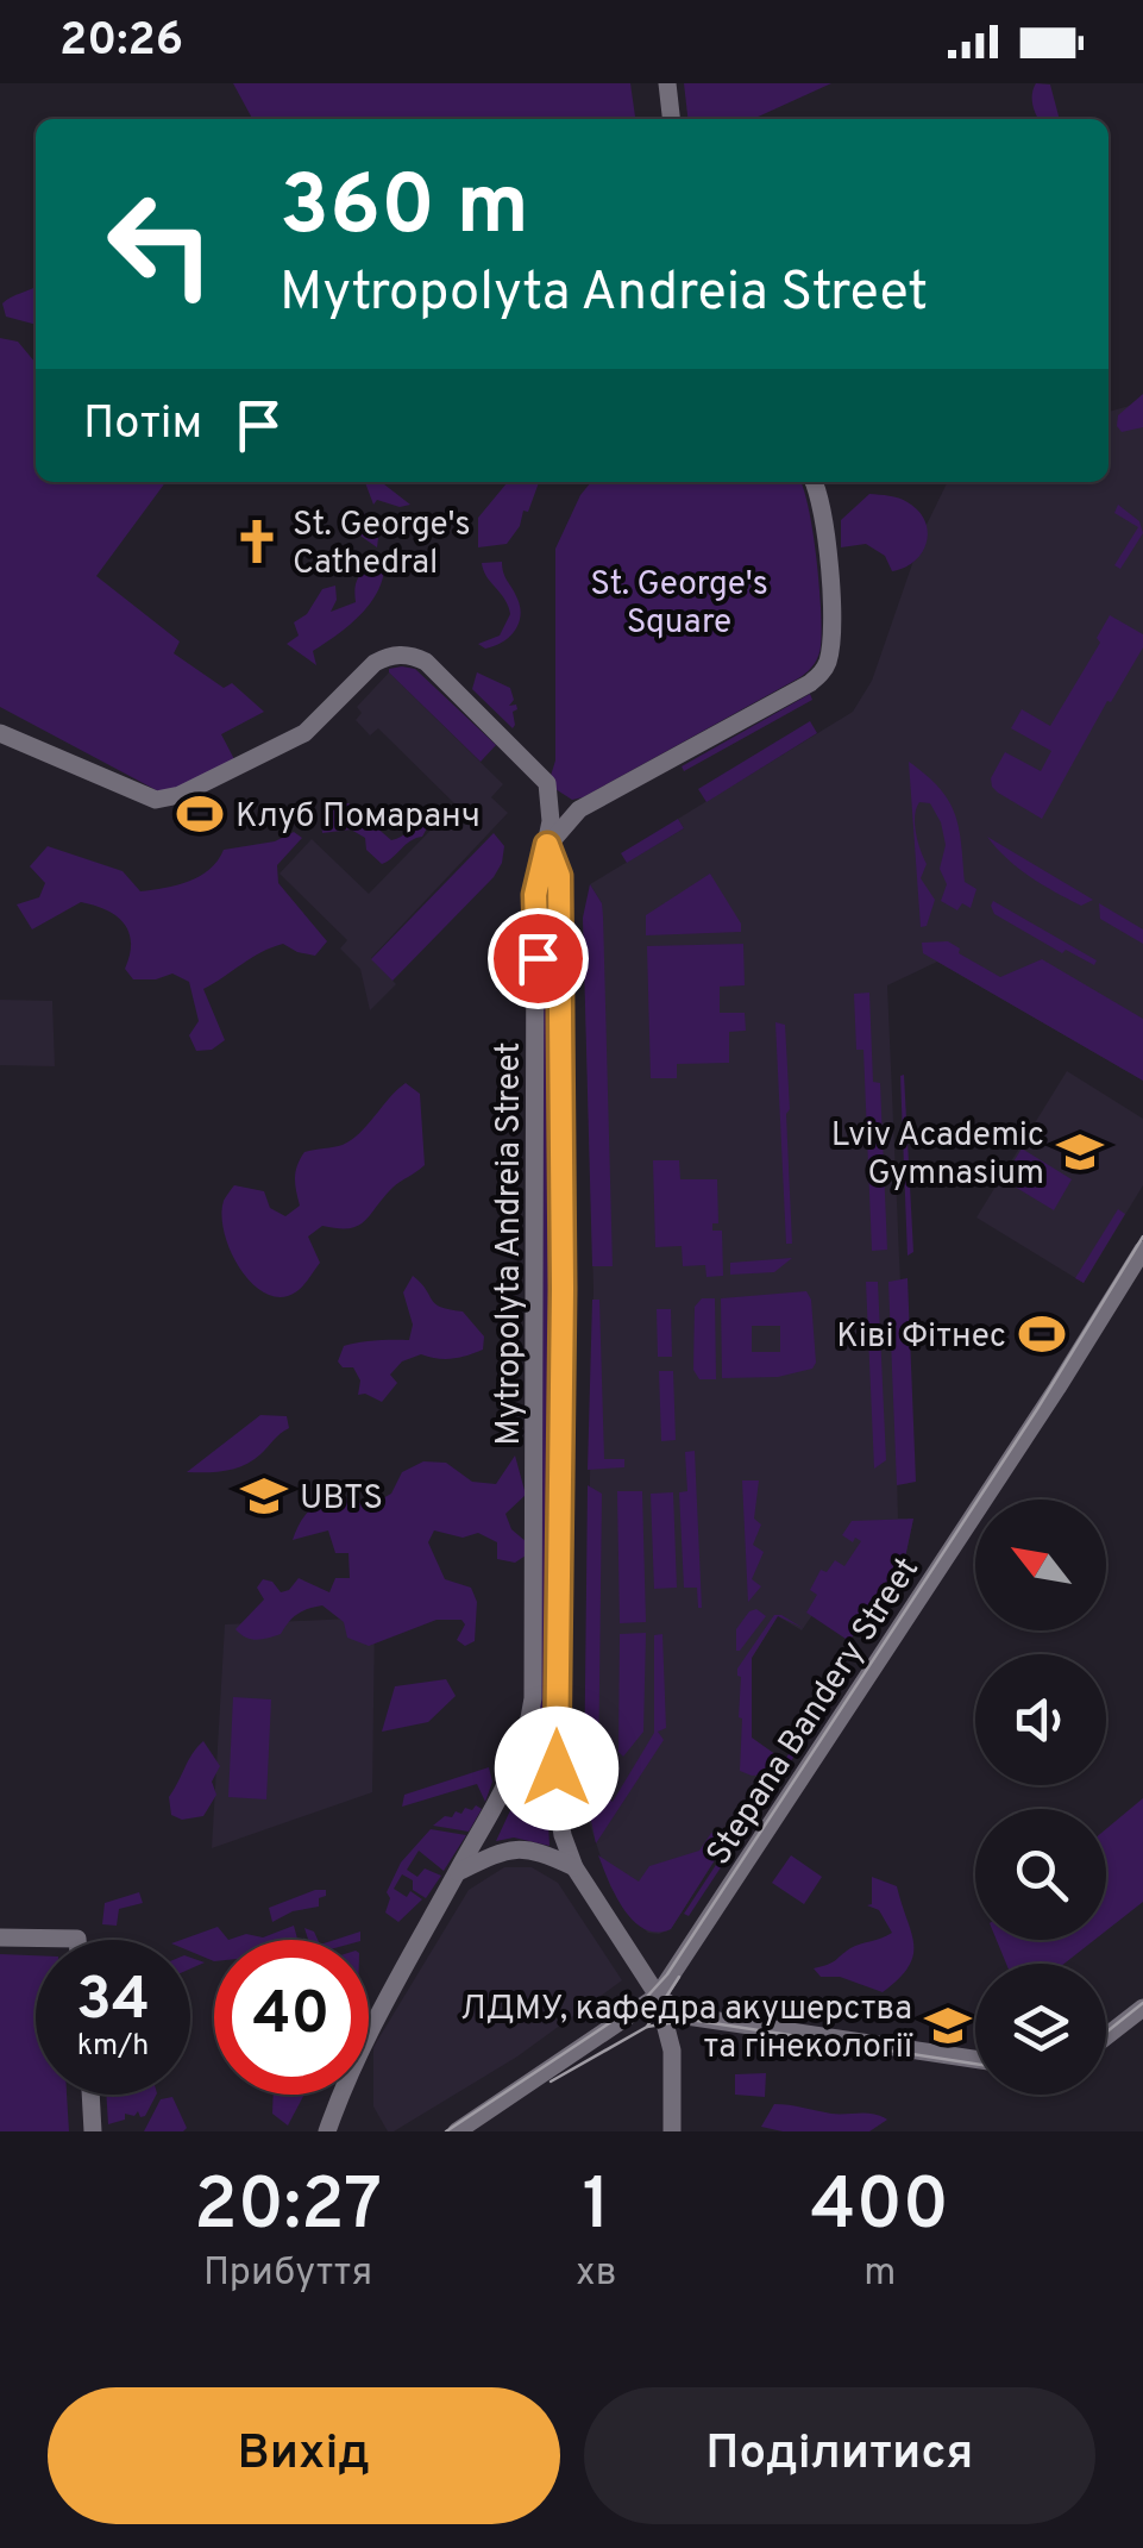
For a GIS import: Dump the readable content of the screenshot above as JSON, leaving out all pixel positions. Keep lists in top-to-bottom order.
{
  "streets": {
    "street": ["Mytropolyta Andreia Street", "Stepana Bandery Street"]
  },
  "crossings": [
    ["Mytropolyta Andreia Street", "Stepana Bandery Street"]
  ],
  "parks": ["St. George's Square"],
  "places": {
    "church": ["St. George's Cathedral"],
    "sports": ["Клуб Помаранч", "Ківі Фітнес"],
    "school or university": ["Lviv Academic Gymnasium", "UBTS", "ЛДМУ, кафедра акушерства та гінекології"]
  },
  "north": "top left",
  "page": {
    "status": "20:26",
    "turn": ["360 m", "Mytropolyta Andreia Street"],
    "then": "Потім",
    "speed": "34 km/h",
    "limit": "40",
    "eta": [
      "20:27",
      "Прибуття",
      "1",
      "хв",
      "400",
      "m"
    ],
    "buttons": ["Вихід", "Поділитися"]
  }
}
